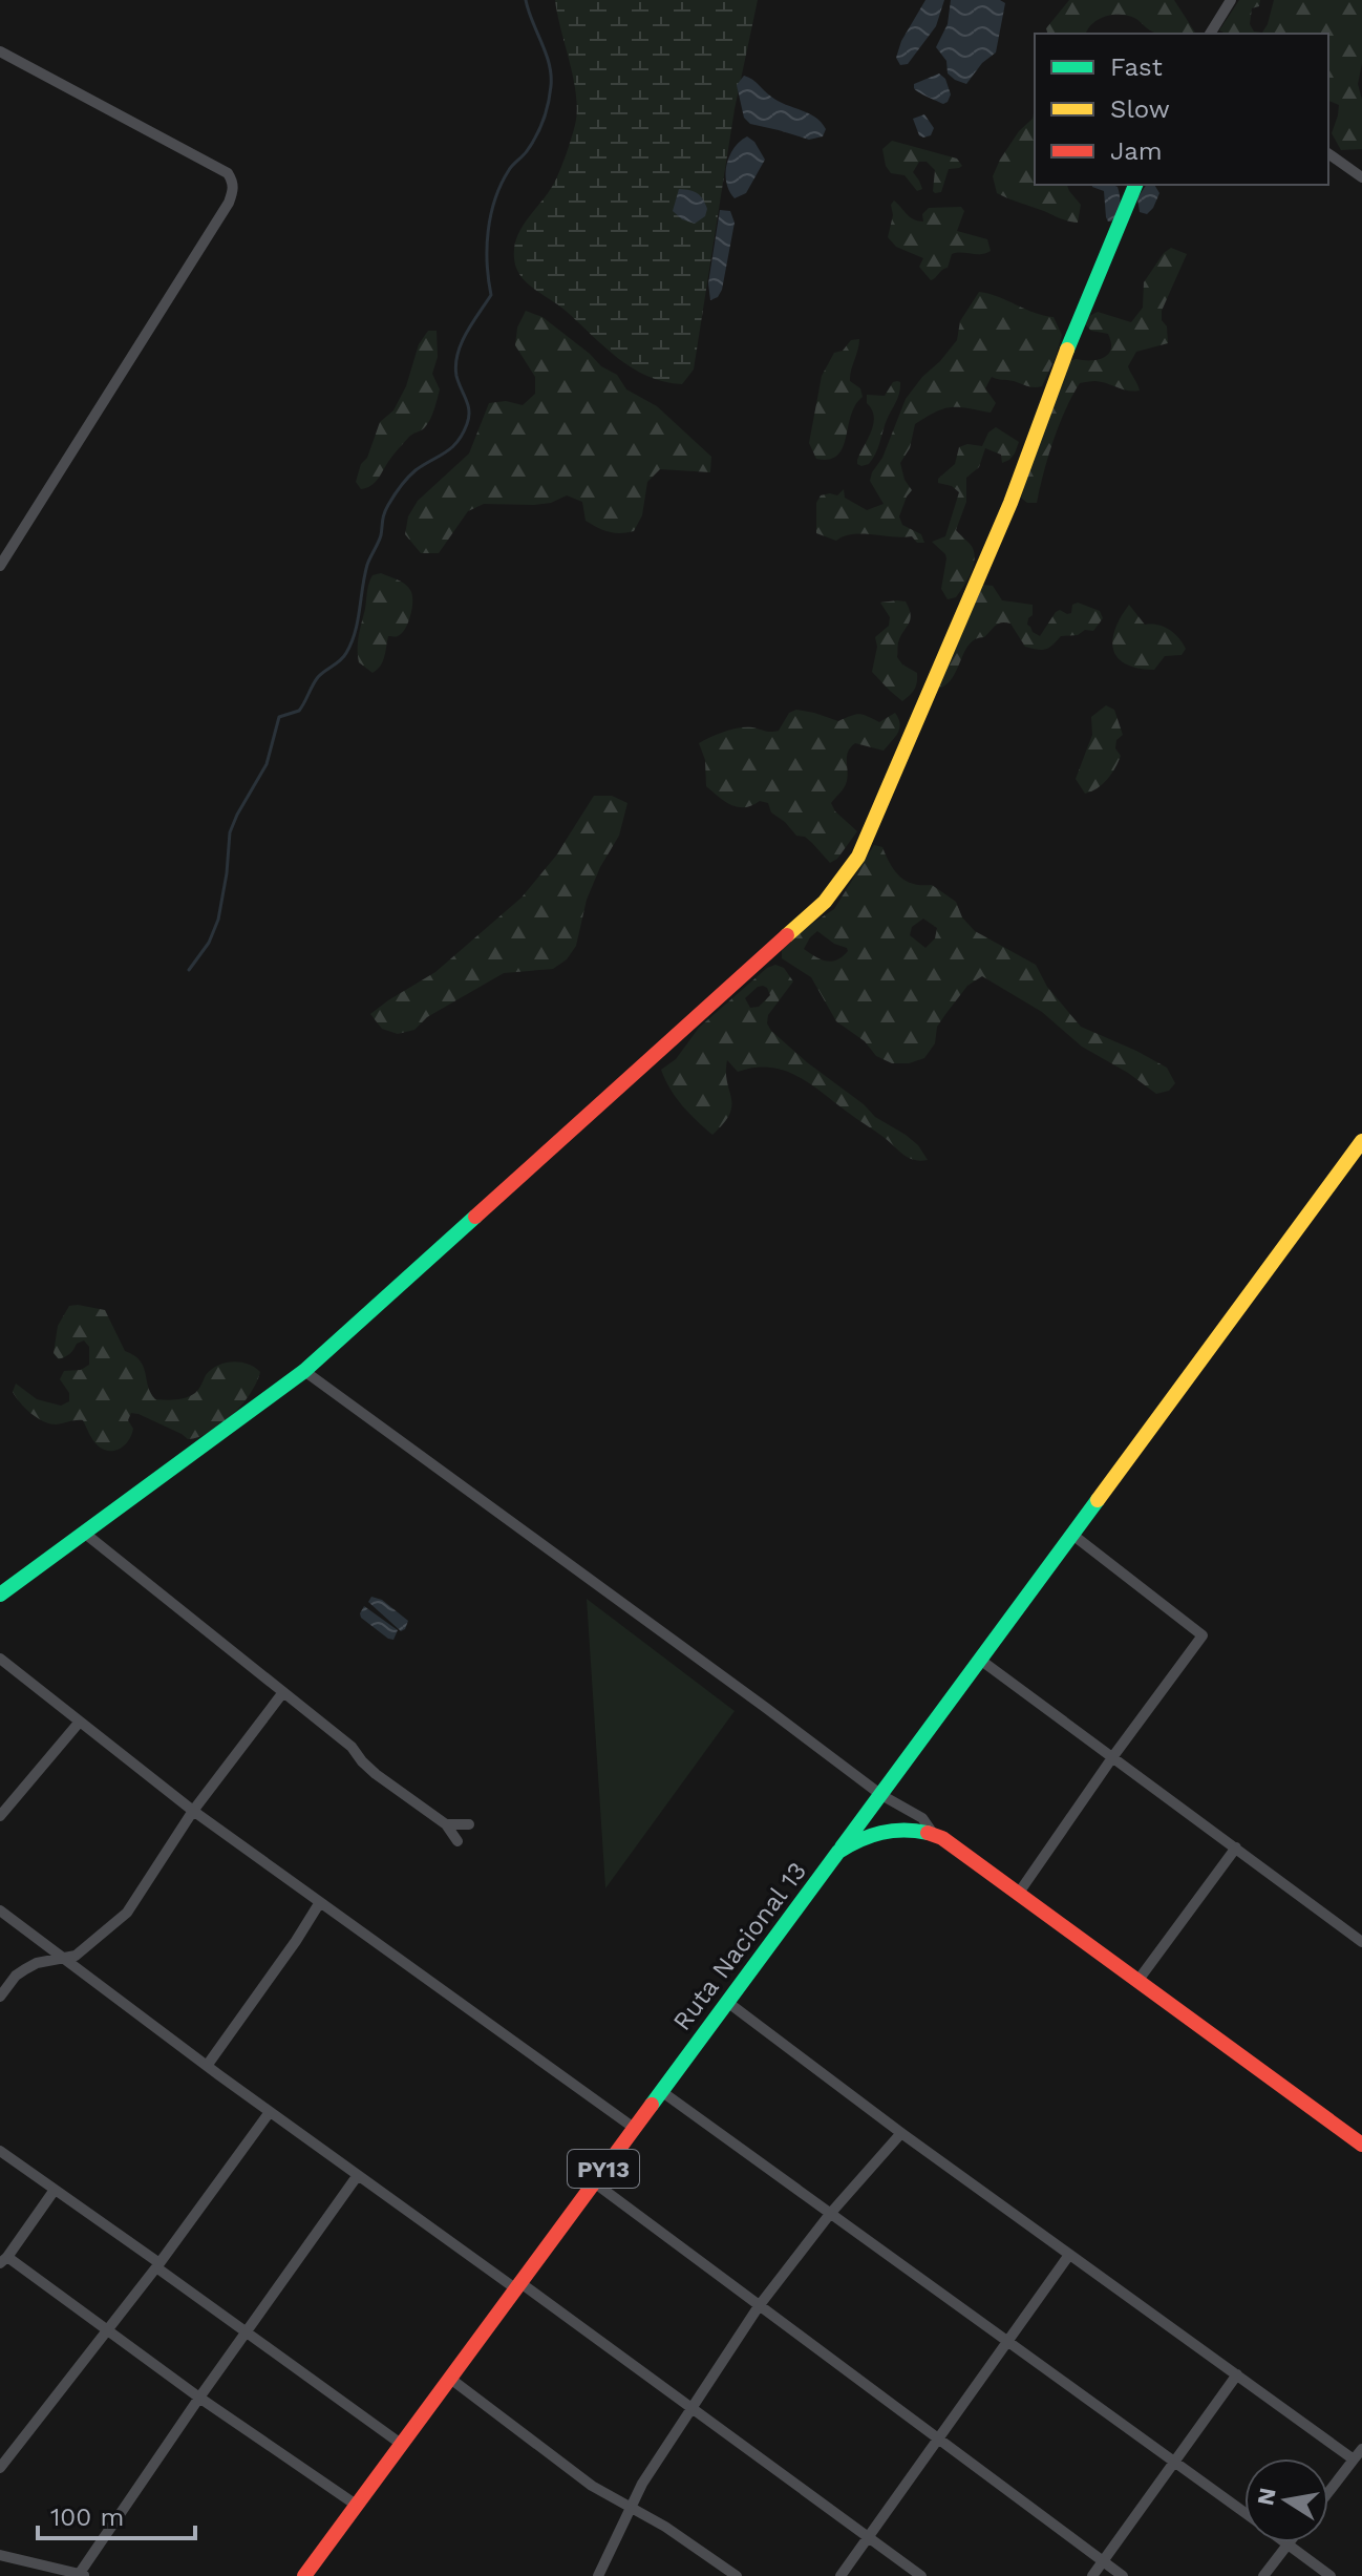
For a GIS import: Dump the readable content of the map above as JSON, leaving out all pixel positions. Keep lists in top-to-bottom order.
{
  "streets": {
    "main road": ["Ruta Nacional 13", "PY13"]
  },
  "legend": ["Fast", "Slow", "Jam"],
  "scale_bar": "100 m",
  "north": "left"
}
